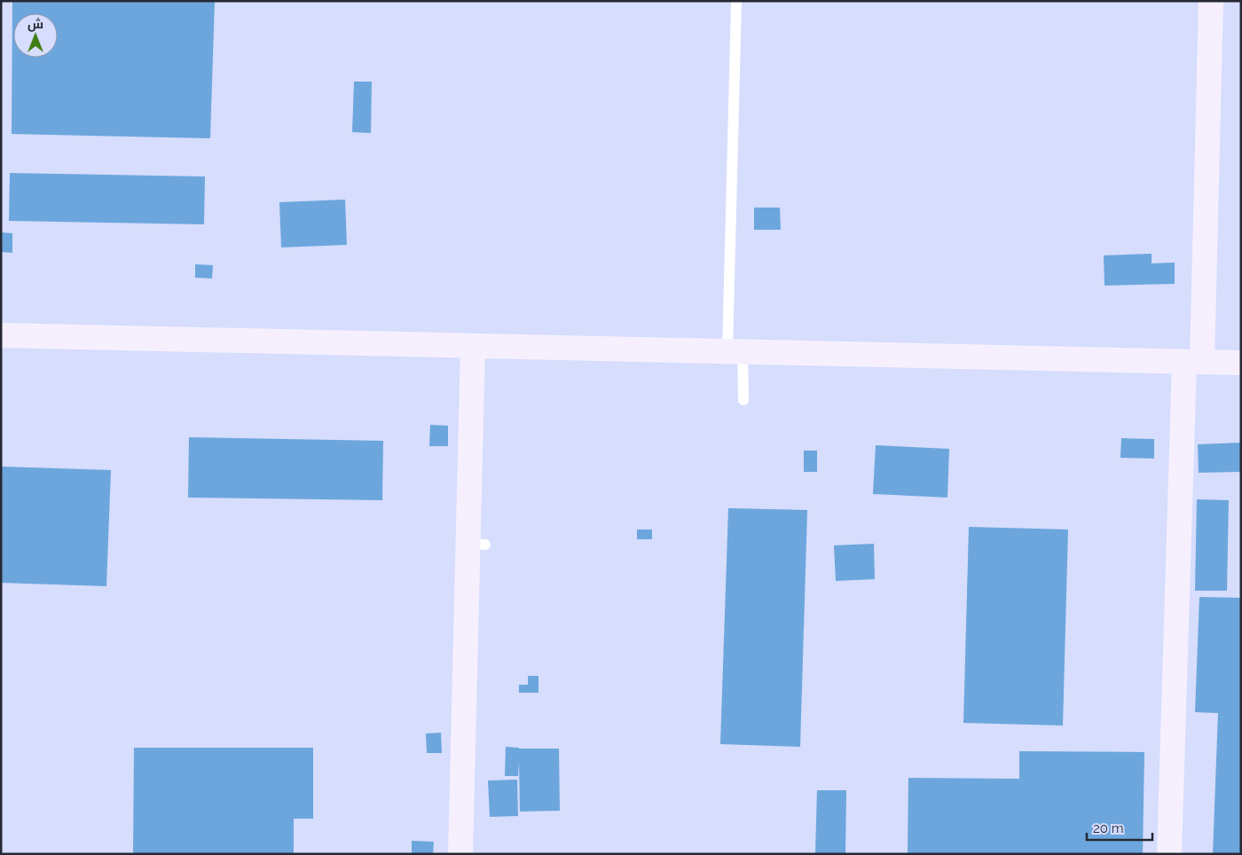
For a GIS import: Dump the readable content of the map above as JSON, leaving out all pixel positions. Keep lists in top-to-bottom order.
{
  "scale_bar": "20 m",
  "north": "top"
}
